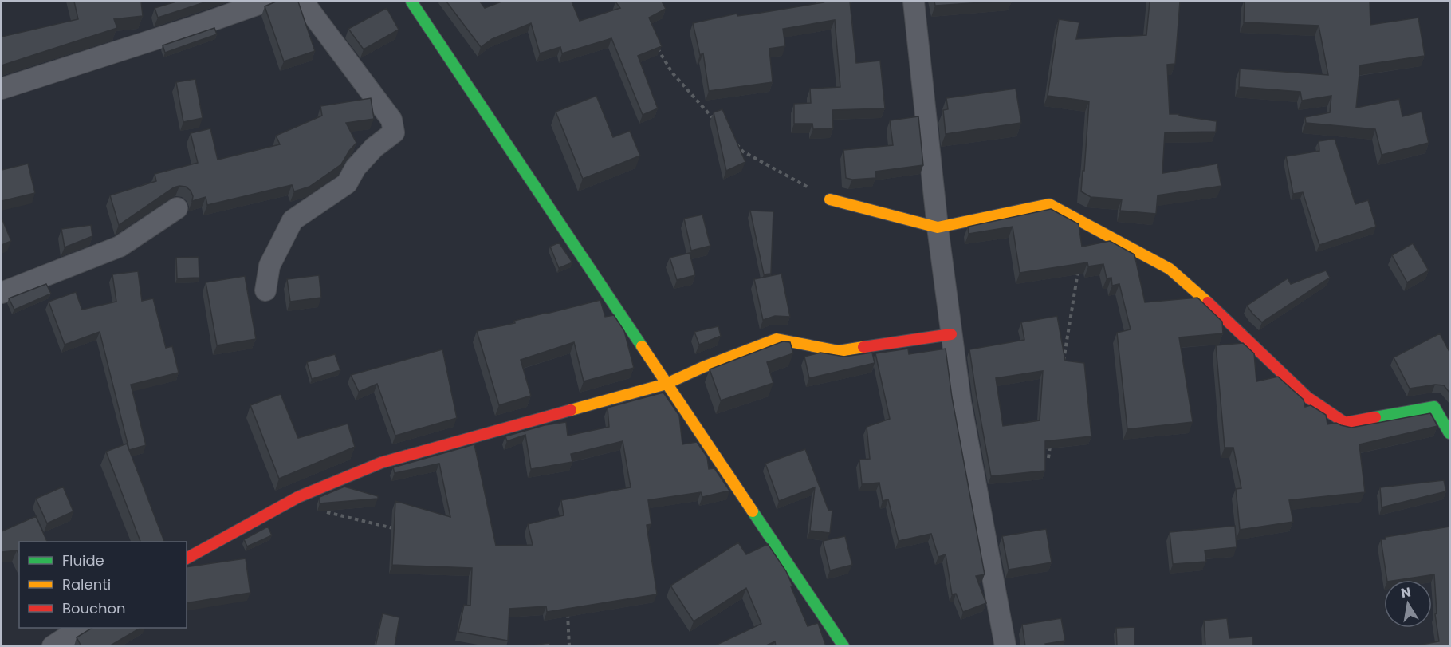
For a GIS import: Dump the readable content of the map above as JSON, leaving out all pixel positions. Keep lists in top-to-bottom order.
{
  "legend": ["Fluide", "Ralenti", "Bouchon"],
  "north": "top"
}
